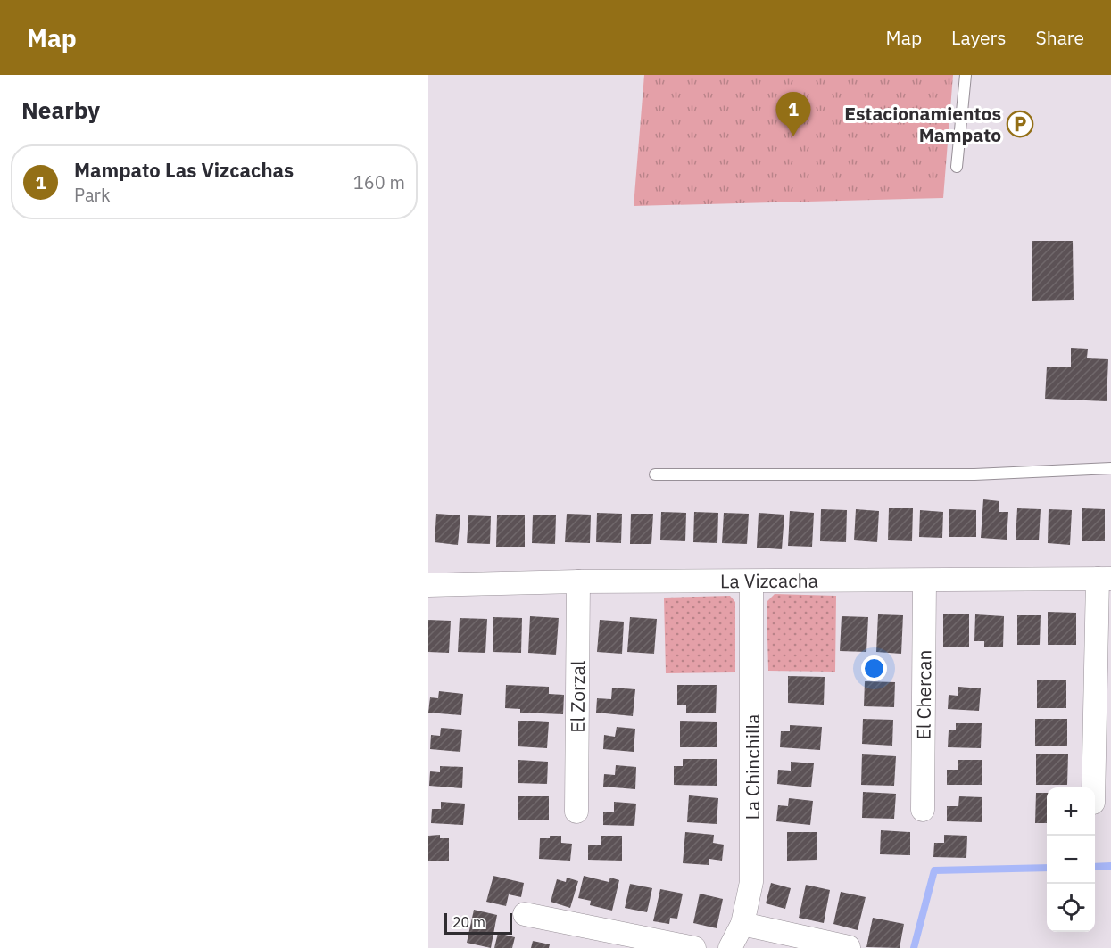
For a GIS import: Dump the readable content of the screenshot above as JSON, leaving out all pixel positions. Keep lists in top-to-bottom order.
{
  "streets": {
    "street": [
      "La Vizcacha",
      "El Chercan",
      "El Zorzal",
      "La Chinchilla"
    ]
  },
  "crossings": [
    ["La Vizcacha", "El Chercan"],
    ["La Vizcacha", "El Zorzal"],
    ["La Vizcacha", "La Chinchilla"]
  ],
  "places": {
    "parking": ["Estacionamientos Mampato"]
  },
  "scale_bar": "20 m",
  "page": {
    "header": "Map",
    "nav": ["Map", "Layers", "Share"],
    "heading": "Nearby",
    "pins": "1",
    "list": [
      {
        "mark": "1",
        "name": "Mampato Las Vizcachas",
        "note": "Park",
        "value": "160 m"
      }
    ],
    "map_buttons": ["+", "−"],
    "scale": "20 m"
  }
}
